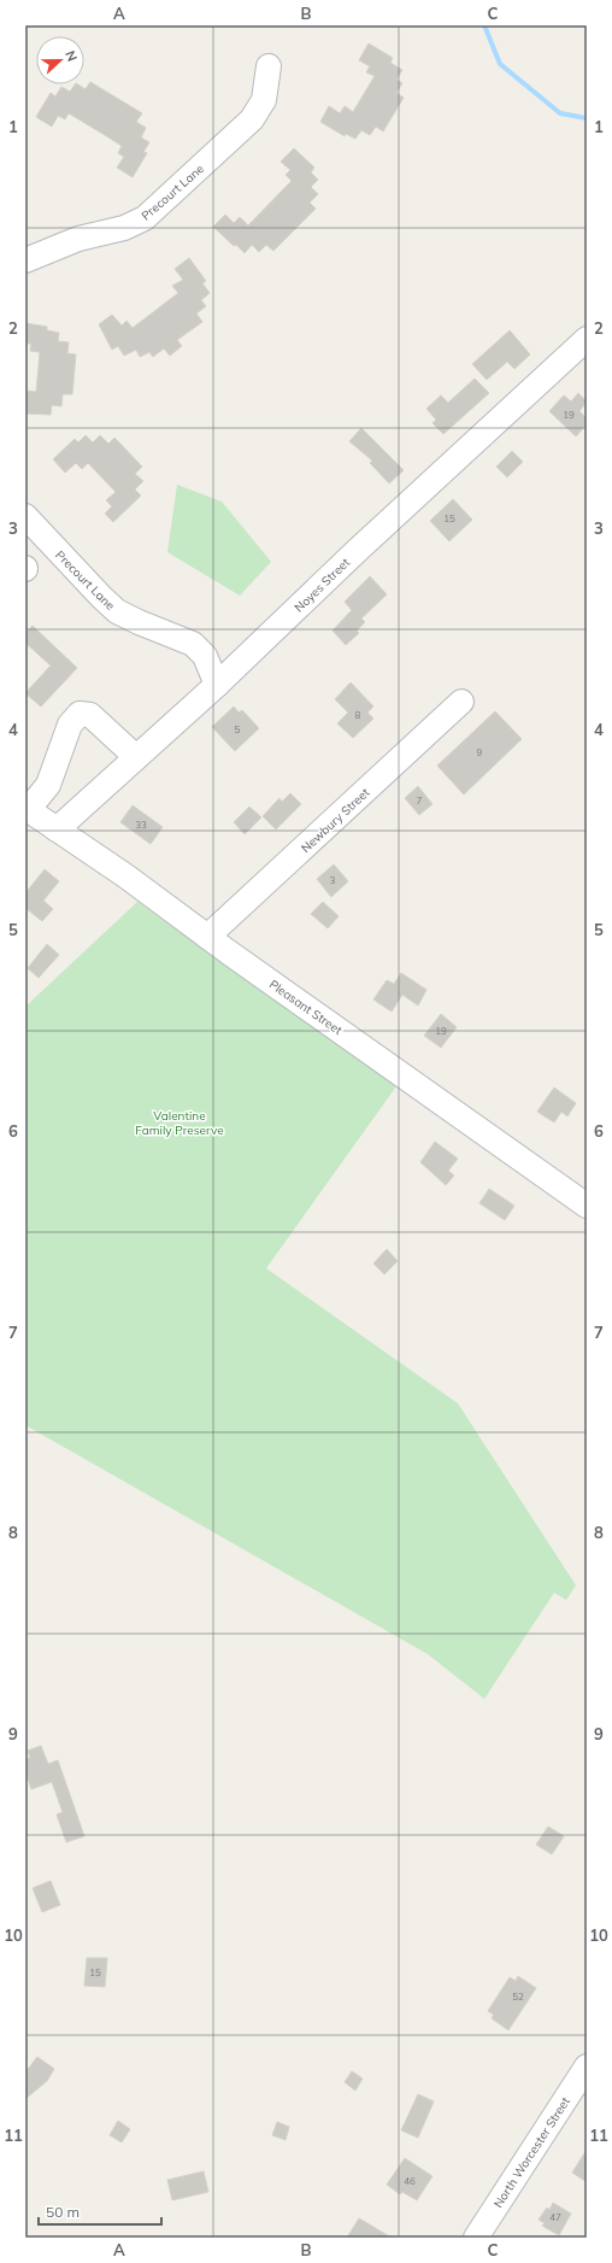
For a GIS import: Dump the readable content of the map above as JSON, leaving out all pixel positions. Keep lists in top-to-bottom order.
{
  "streets": {
    "street": [
      "Precourt Lane",
      "Noyes Street",
      "Newbury Street",
      "Pleasant Street",
      "North Worcester Street"
    ]
  },
  "crossings": [
    ["Precourt Lane", "Noyes Street"],
    ["Noyes Street", "Pleasant Street"],
    ["Newbury Street", "Pleasant Street"]
  ],
  "parks": ["Valentine Family Preserve"],
  "house_numbers": [
    "19",
    "15",
    "8",
    "5",
    "9",
    "7",
    "33",
    "3",
    "19",
    "15",
    "52",
    "46",
    "47"
  ],
  "scale_bar": "50 m",
  "north": "right",
  "grid": {
    "columns": ["A", "B", "C"],
    "rows": [
      "1",
      "2",
      "3",
      "4",
      "5",
      "6",
      "7",
      "8",
      "9",
      "10",
      "11"
    ]
  }
}
